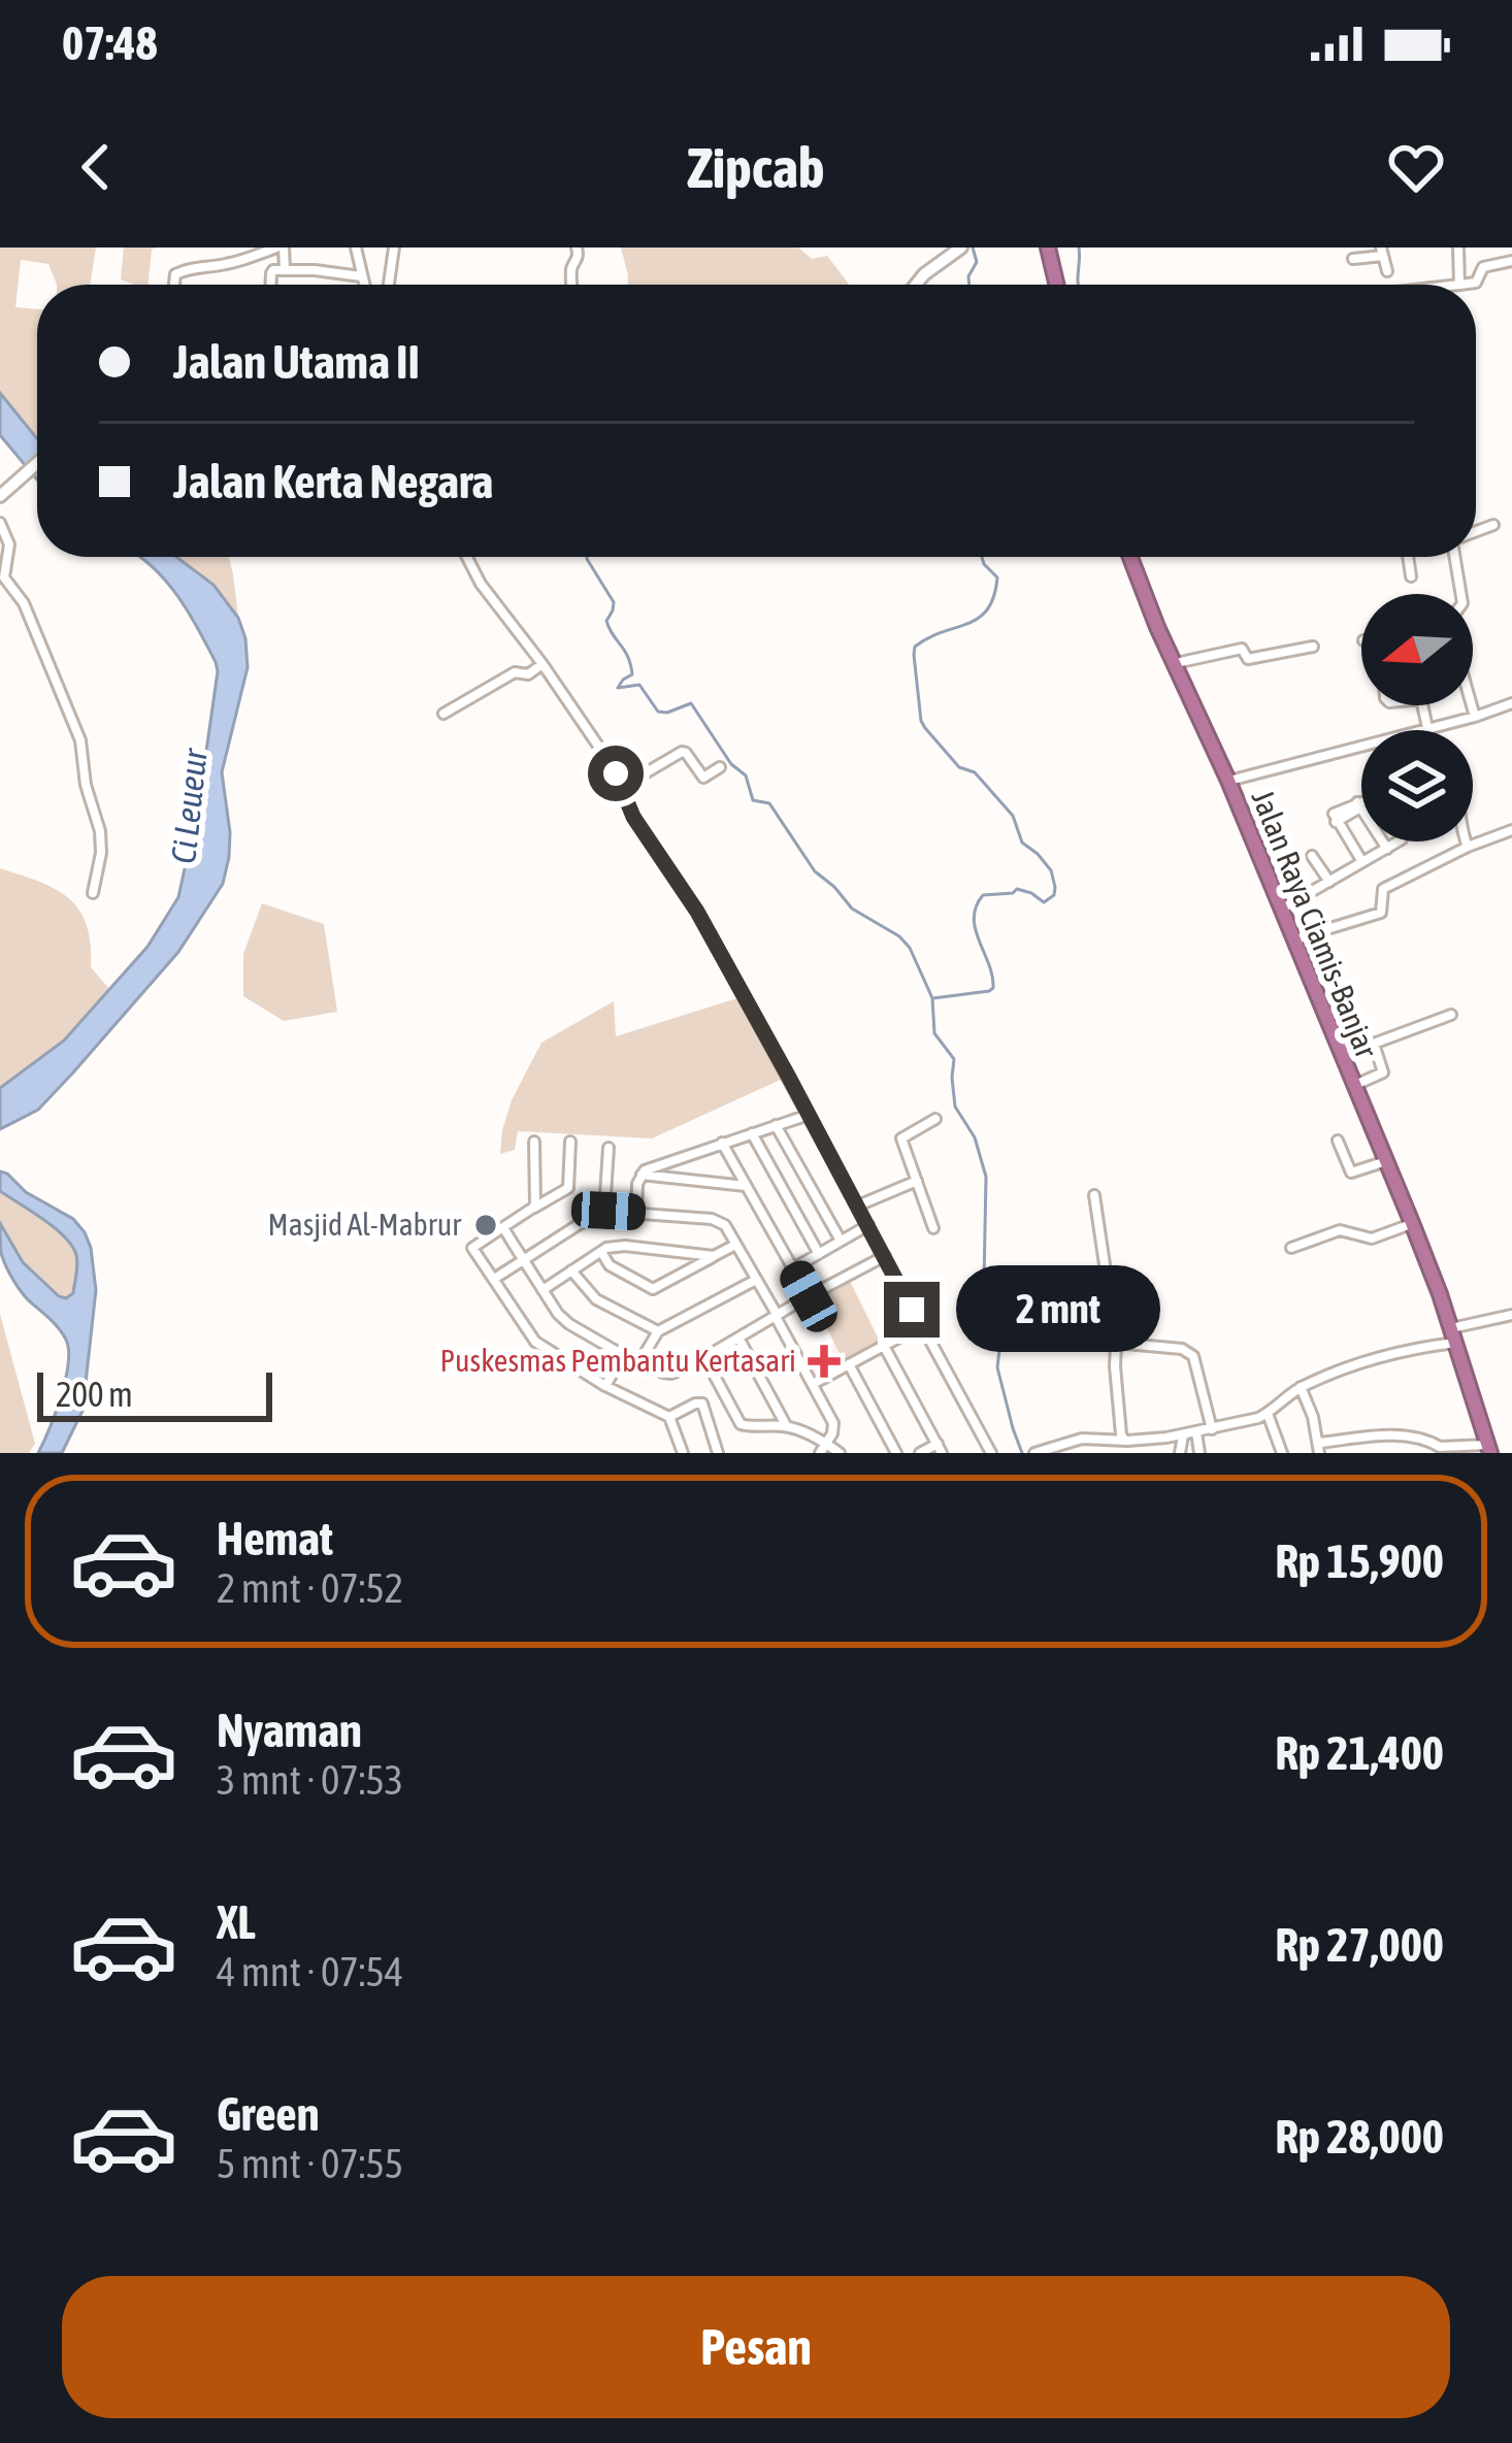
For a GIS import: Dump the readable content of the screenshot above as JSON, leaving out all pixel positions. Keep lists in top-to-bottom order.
{
  "streets": {
    "highway": ["Jalan Raya Ciamis-Banjar"]
  },
  "water": ["Ci Leueur"],
  "places": {
    "other": ["Masjid Al-Mabrur"],
    "health": ["Puskesmas Pembantu Kertasari"]
  },
  "scale_bar": "200 m",
  "north": "left",
  "page": {
    "status": "07:48",
    "header": "Zipcab",
    "banner": ["Jalan Utama II", "Jalan Kerta Negara"],
    "bubble": "2 mnt",
    "scale": "200 m",
    "list": [
      {
        "name": "Hemat",
        "note": "2 mnt · 07:52",
        "value": "Rp 15,900"
      },
      {
        "name": "Nyaman",
        "note": "3 mnt · 07:53",
        "value": "Rp 21,400"
      },
      {
        "name": "XL",
        "note": "4 mnt · 07:54",
        "value": "Rp 27,000"
      },
      {
        "name": "Green",
        "note": "5 mnt · 07:55",
        "value": "Rp 28,000"
      }
    ],
    "buttons": "Pesan"
  }
}
